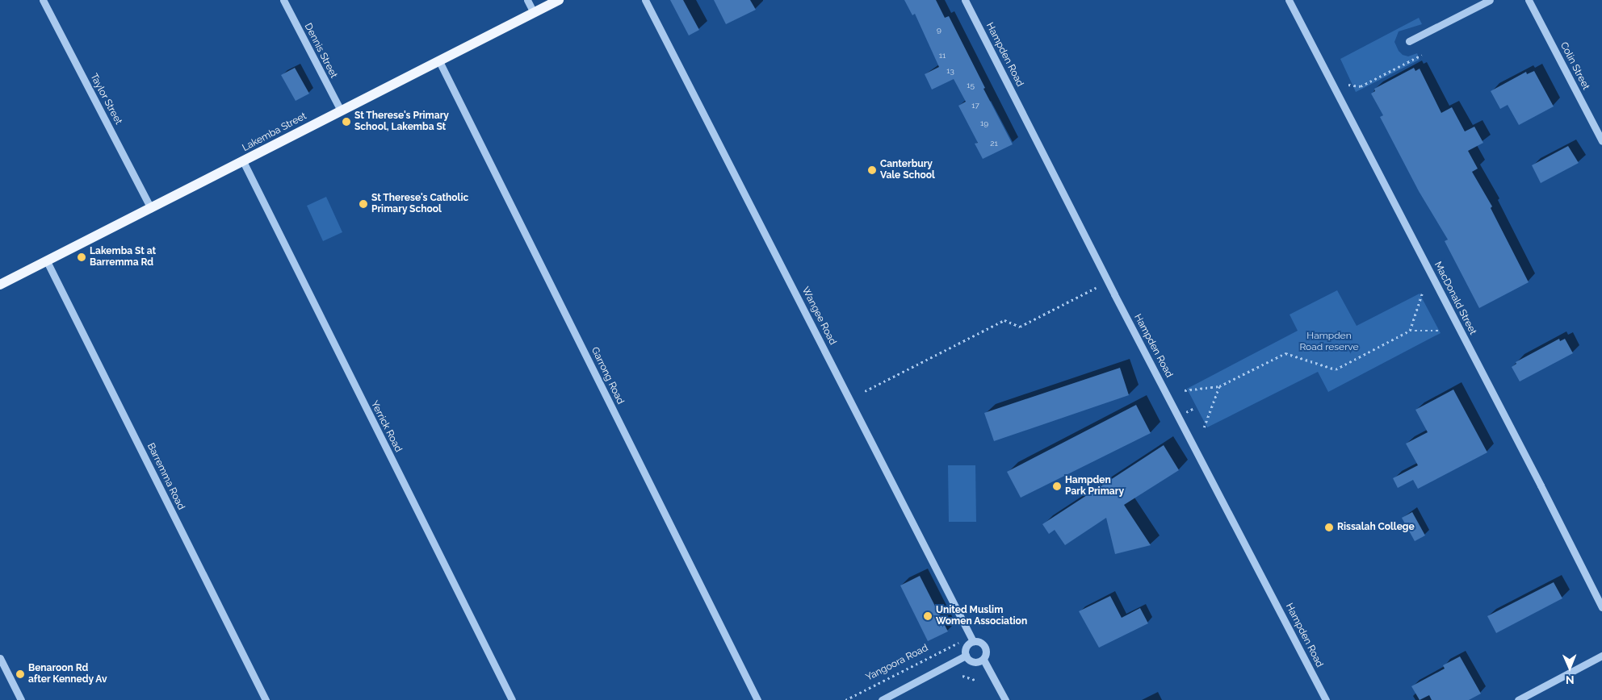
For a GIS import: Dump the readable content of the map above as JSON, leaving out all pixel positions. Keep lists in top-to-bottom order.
{
  "streets": {
    "main road": ["Lakemba Street"],
    "street": [
      "Dennis Street",
      "Hampden Road",
      "Colin Street",
      "Taylor Street",
      "MacDonald Street",
      "Wangee Road",
      "Garrong Road",
      "Yerrick Road",
      "Barremma Road"
    ],
    "path": ["Yangoora Road"]
  },
  "crossings": [
    ["Dennis Street", "Lakemba Street"],
    ["Taylor Street", "Lakemba Street"],
    ["Lakemba Street", "Garrong Road"],
    ["Lakemba Street", "Yerrick Road"],
    ["Lakemba Street", "Barremma Road"]
  ],
  "parks": ["Hampden Road reserve"],
  "places": [
    "St Therese's Primary School, Lakemba St",
    "Canterbury Vale School",
    "St Therese's Catholic Primary School",
    "Lakemba St at Barremma Rd",
    "Hampden Park Primary",
    "Rissalah College",
    "United Muslim Women Association",
    "Benaroon Rd after Kennedy Av"
  ],
  "house_numbers": [
    "9",
    "11",
    "13",
    "15",
    "17",
    "19",
    "21"
  ],
  "north": "bottom"
}
